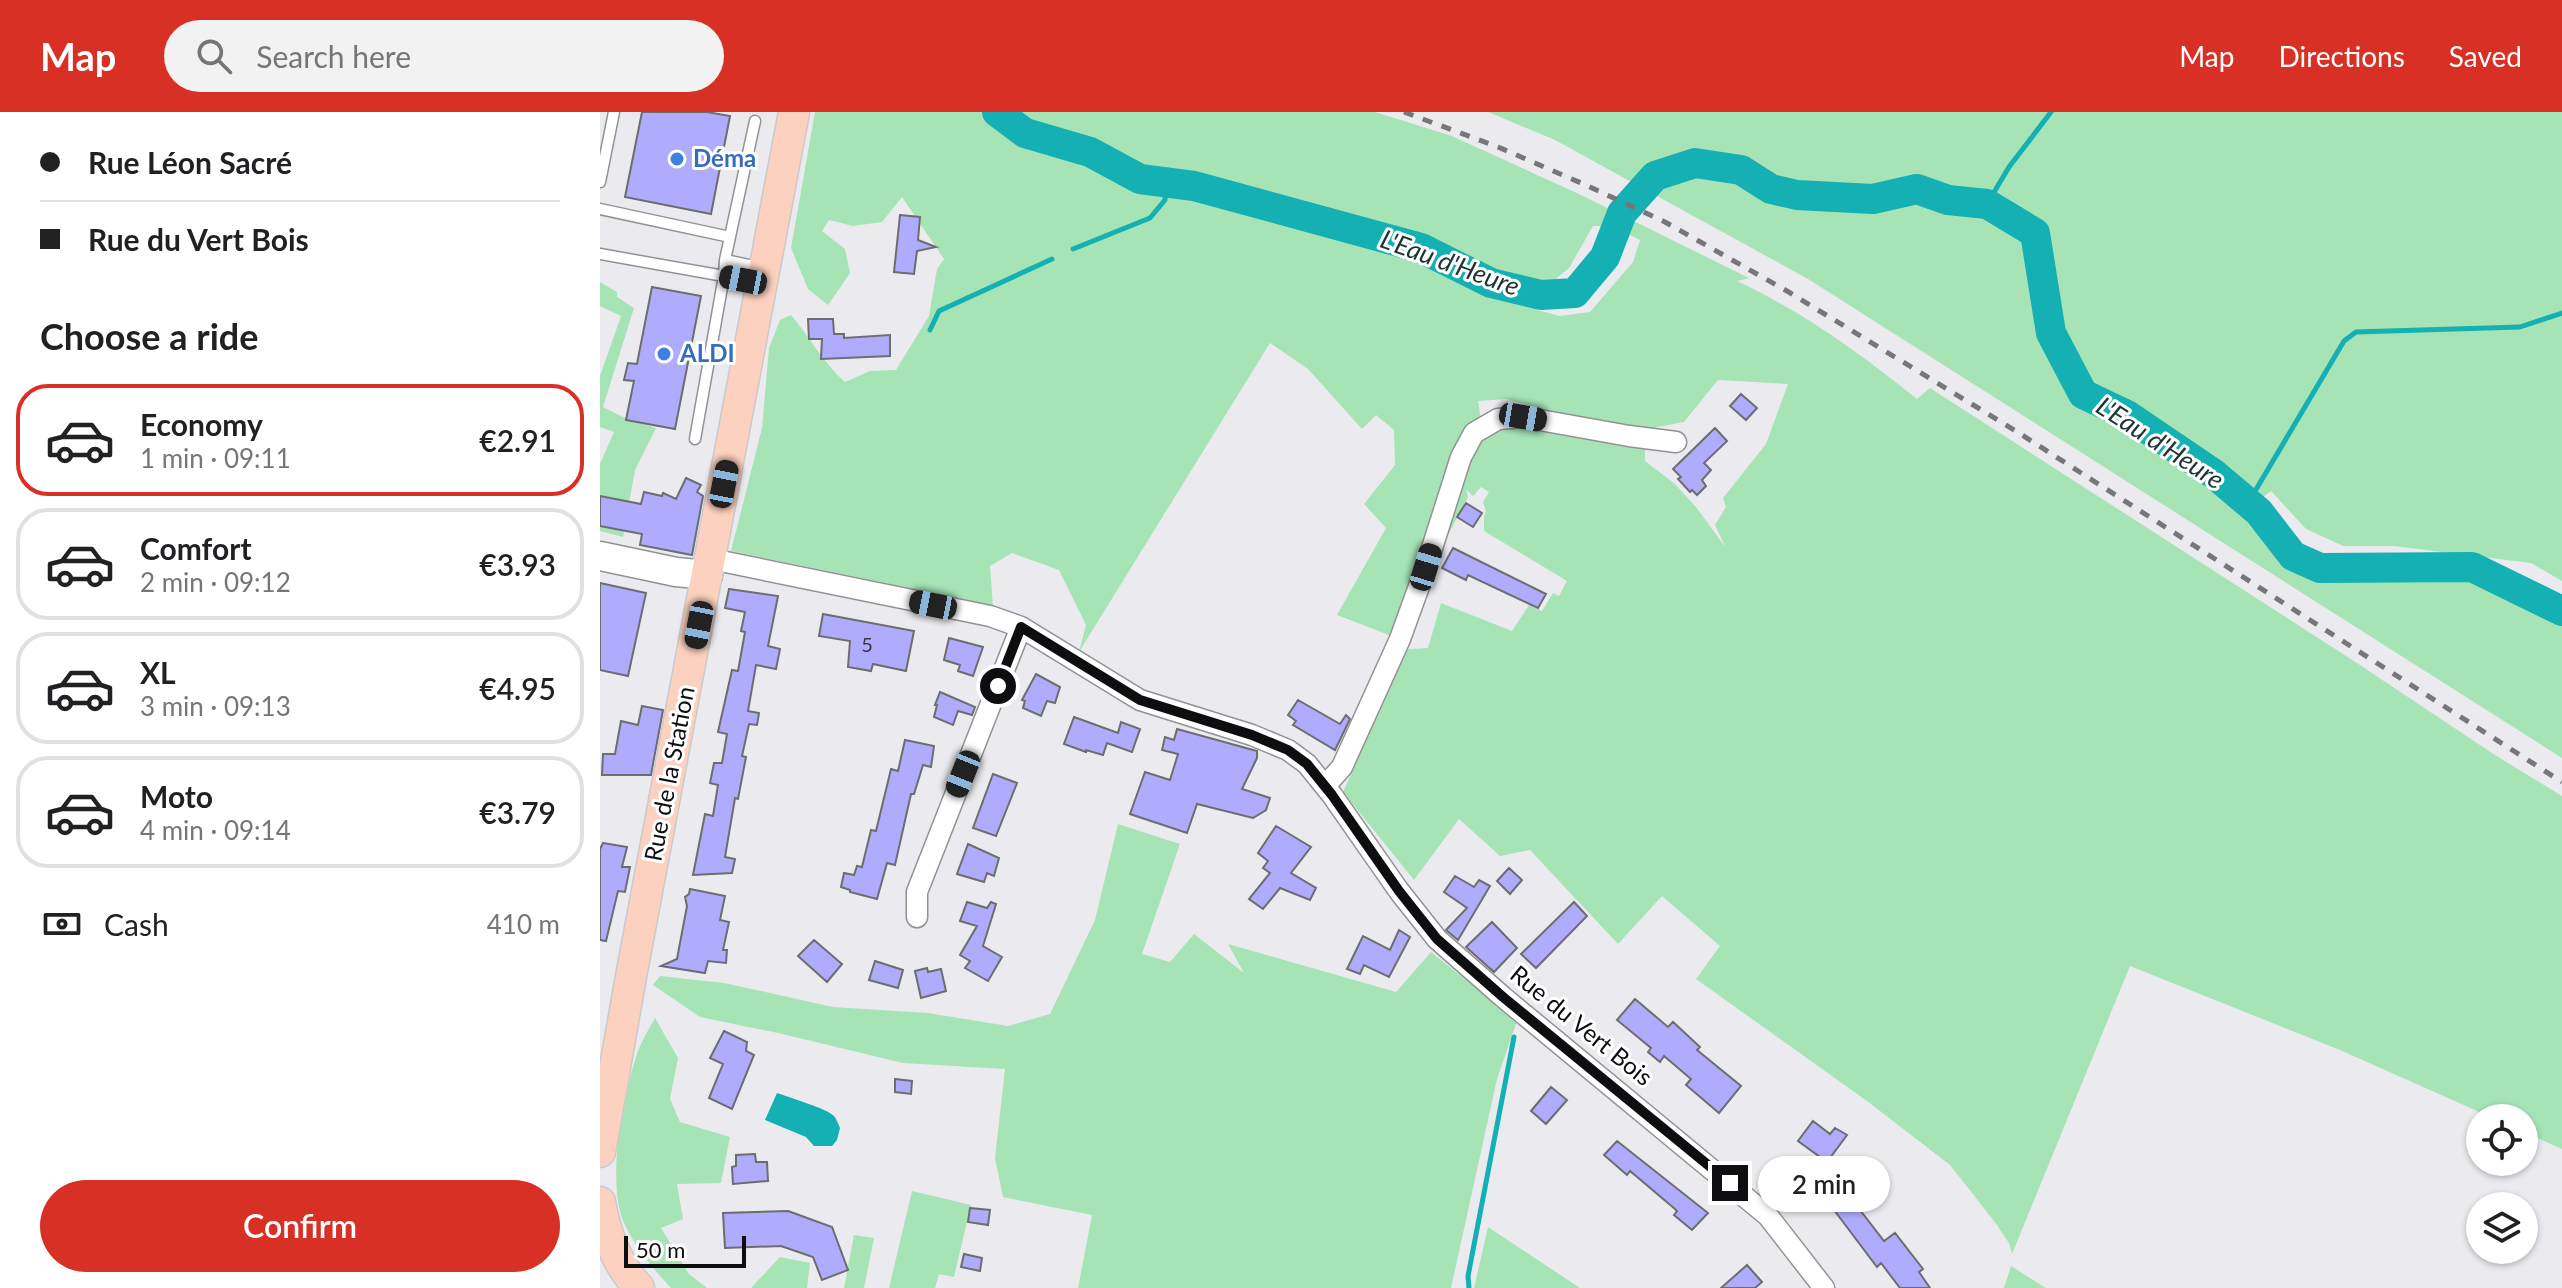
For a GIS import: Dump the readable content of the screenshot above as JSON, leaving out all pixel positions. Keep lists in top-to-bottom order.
{
  "streets": {
    "main road": ["Rue de la Station"],
    "street": ["Rue du Vert Bois"]
  },
  "crossings": [
    ["Rue de la Station", "Rue du Vert Bois"]
  ],
  "water": ["L'Eau d'Heure"],
  "places": ["Déma", "ALDI"],
  "house_numbers": ["5"],
  "scale_bar": "50 m",
  "page": {
    "header": "Map",
    "search": "Search here",
    "nav": ["Map", "Directions", "Saved"],
    "banner": ["Rue Léon Sacré", "Rue du Vert Bois"],
    "heading": "Choose a ride",
    "list": [
      {
        "name": "Economy",
        "note": "1 min · 09:11",
        "value": "€2.91"
      },
      {
        "name": "Comfort",
        "note": "2 min · 09:12",
        "value": "€3.93"
      },
      {
        "name": "XL",
        "note": "3 min · 09:13",
        "value": "€4.95"
      },
      {
        "name": "Moto",
        "note": "4 min · 09:14",
        "value": "€3.79"
      }
    ],
    "pay": ["Cash", "410 m"],
    "bubble": "2 min",
    "buttons": "Confirm",
    "scale": "50 m"
  }
}
